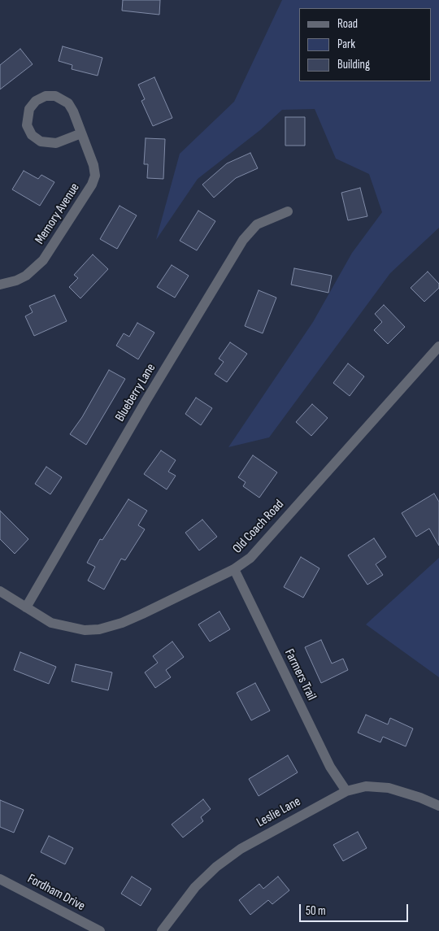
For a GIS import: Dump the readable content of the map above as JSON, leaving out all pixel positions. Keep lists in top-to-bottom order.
{
  "streets": {
    "street": [
      "Memory Avenue",
      "Blueberry Lane",
      "Old Coach Road",
      "Farmers Trail",
      "Leslie Lane",
      "Fordham Drive"
    ]
  },
  "crossings": [
    ["Blueberry Lane", "Old Coach Road"],
    ["Old Coach Road", "Farmers Trail"],
    ["Farmers Trail", "Leslie Lane"]
  ],
  "legend": ["Road", "Park", "Building"],
  "scale_bar": "50 m"
}
